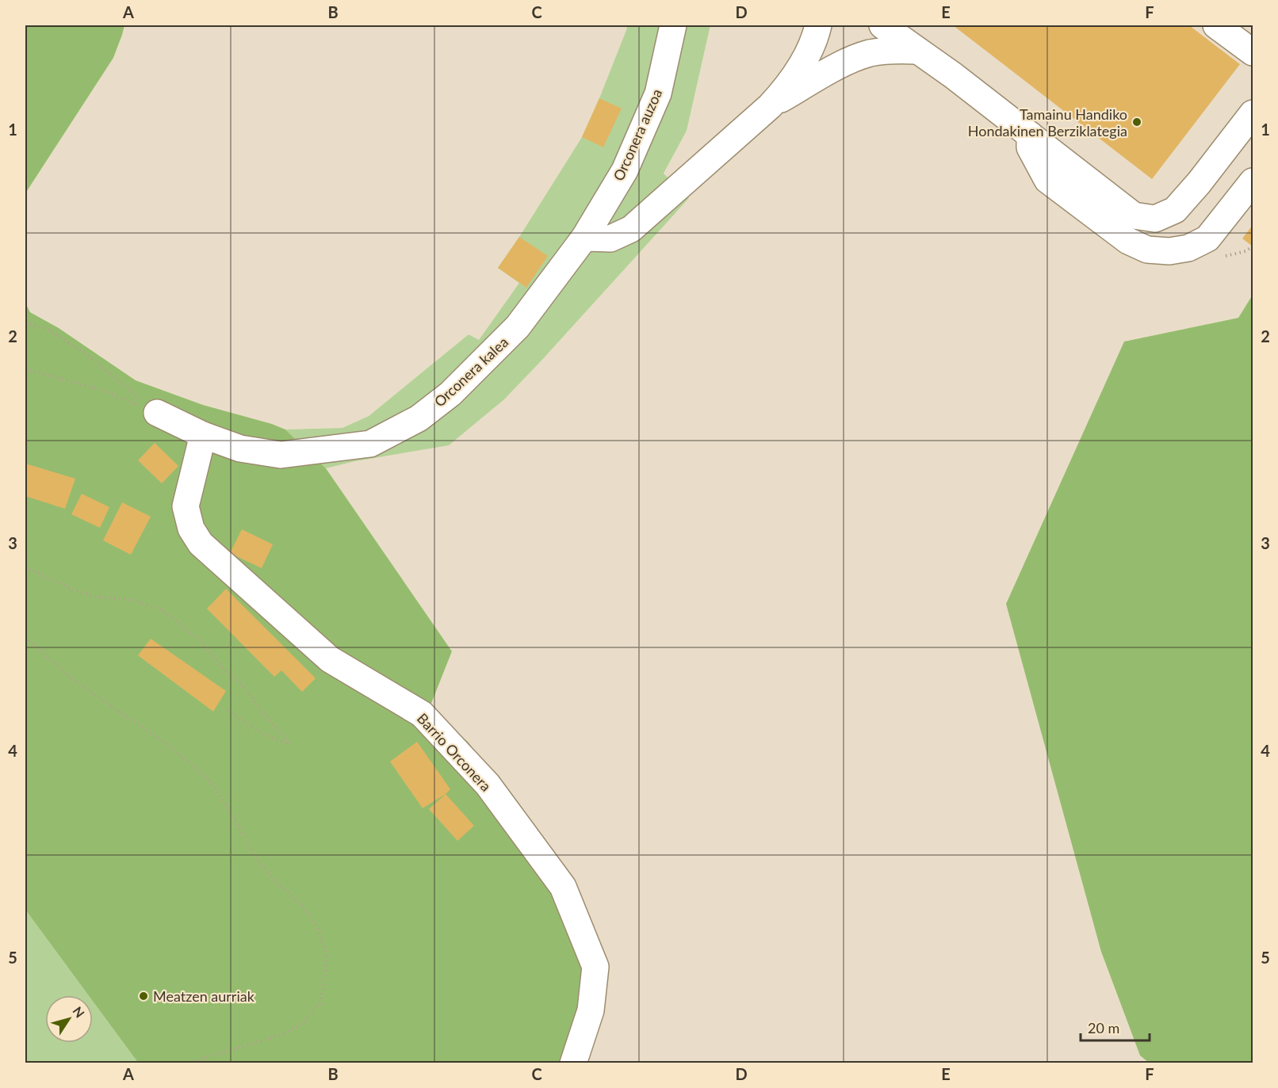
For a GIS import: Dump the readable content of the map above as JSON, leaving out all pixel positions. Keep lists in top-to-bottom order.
{
  "streets": {
    "street": ["Orconera auzoa", "Orconera kalea", "Barrio Orconera"]
  },
  "crossings": [
    ["Orconera auzoa", "Orconera kalea"],
    ["Orconera kalea", "Barrio Orconera"]
  ],
  "places": ["Tamainu Handiko Hondakinen Berziklategia", "Meatzen aurriak"],
  "scale_bar": "20 m",
  "north": "top right",
  "grid": {
    "columns": [
      "A",
      "B",
      "C",
      "D",
      "E",
      "F"
    ],
    "rows": [
      "1",
      "2",
      "3",
      "4",
      "5"
    ]
  }
}
